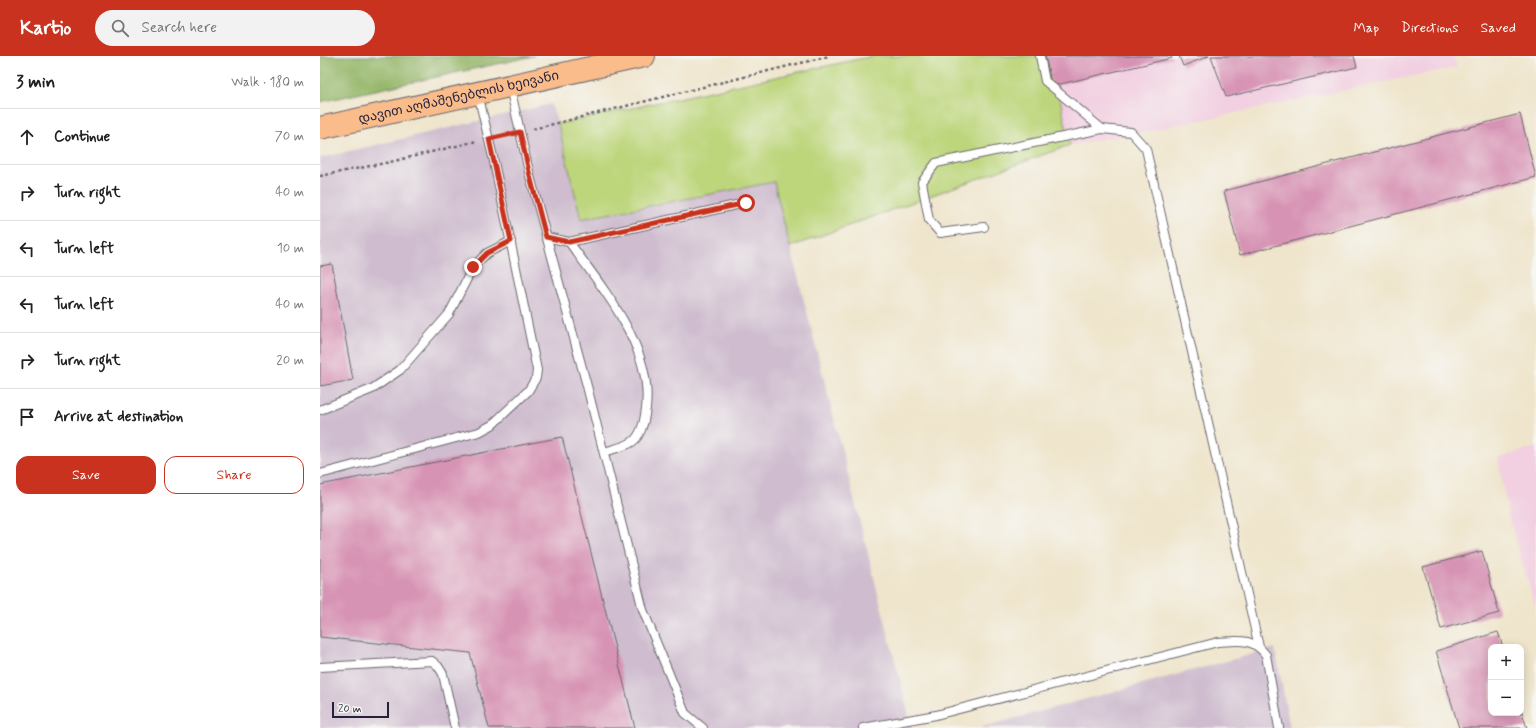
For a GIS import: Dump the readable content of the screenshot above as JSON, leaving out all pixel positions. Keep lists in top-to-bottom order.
{
  "streets": {
    "highway": ["დავით აღმაშენებლის ხეივანი"]
  },
  "scale_bar": "20 m",
  "page": {
    "header": "Kartio",
    "search": "Search here",
    "nav": ["Map", "Directions", "Saved"],
    "heading": ["3 min", "Walk · 180 m"],
    "list": [
      ["Continue", "70 m"],
      ["Turn right", "40 m"],
      ["Turn left", "10 m"],
      ["Turn left", "40 m"],
      ["Turn right", "20 m"],
      "Arrive at destination"
    ],
    "buttons": ["Save", "Share"],
    "map_buttons": ["+", "−"],
    "scale": "20 m"
  }
}
